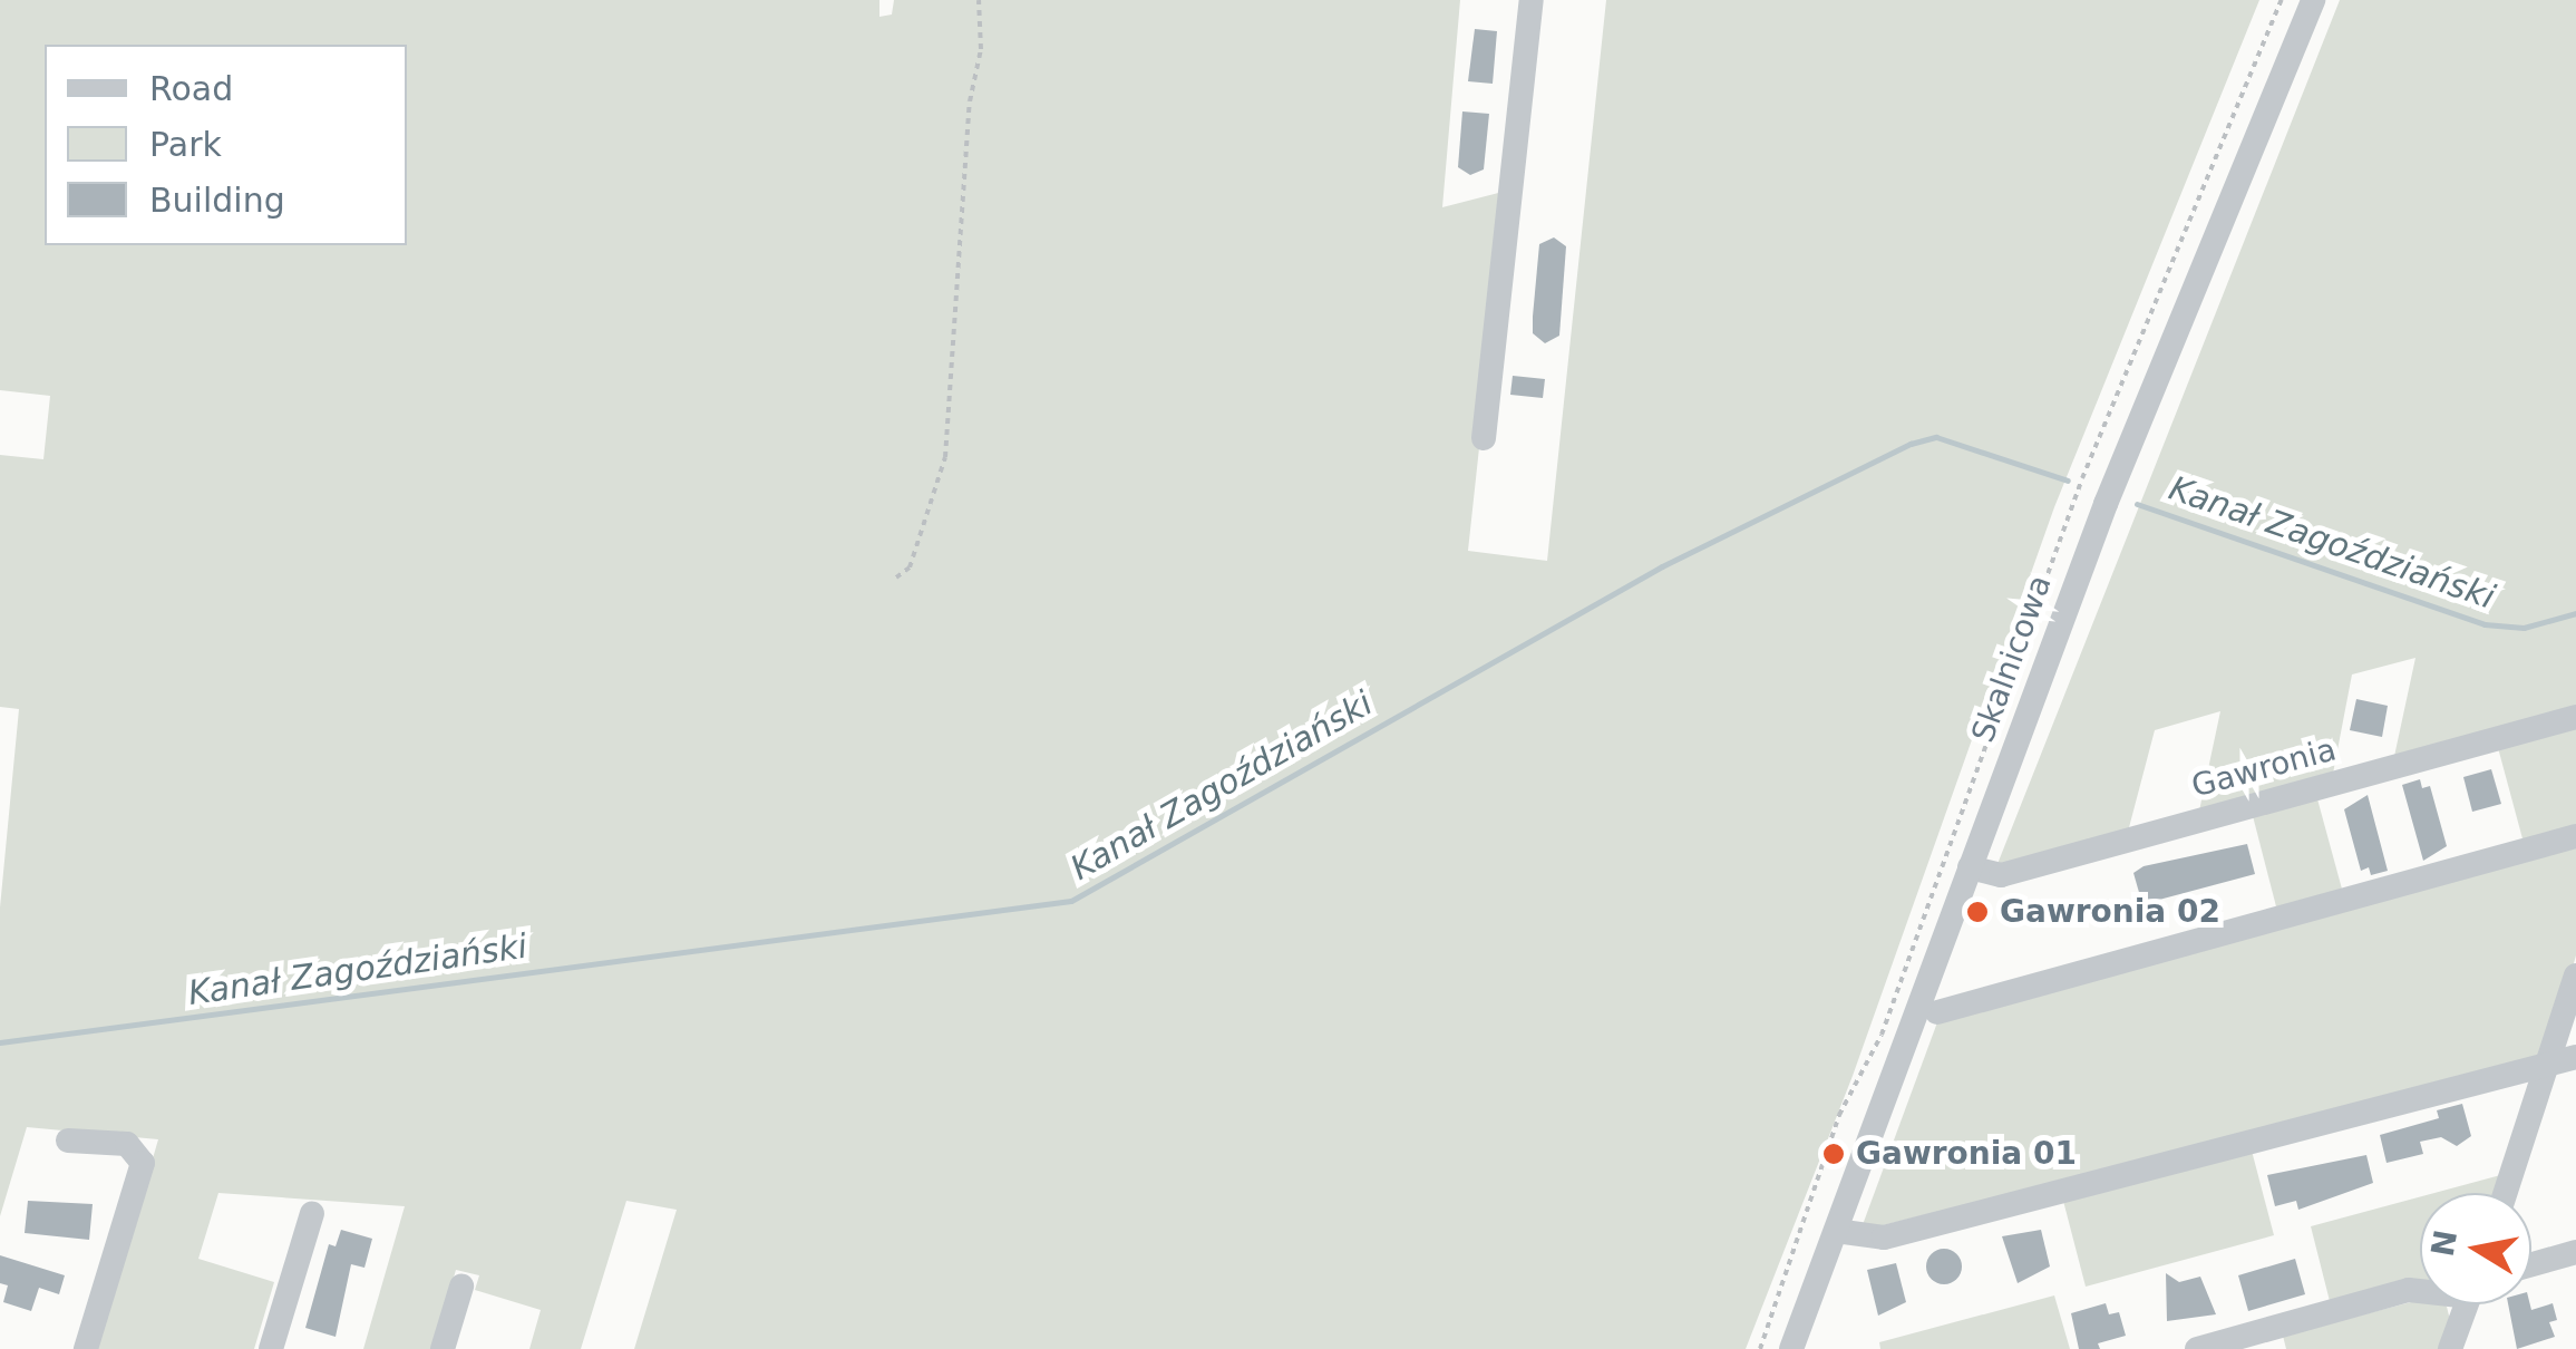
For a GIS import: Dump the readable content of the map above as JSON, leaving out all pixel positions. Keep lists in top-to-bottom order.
{
  "streets": {
    "street": ["Skalnicowa", "Gawronia"]
  },
  "crossings": [
    ["Skalnicowa", "Gawronia"]
  ],
  "water": ["Kanał Zagoździański"],
  "places": ["Gawronia 02", "Gawronia 01"],
  "legend": ["Road", "Park", "Building"],
  "north": "left"
}
